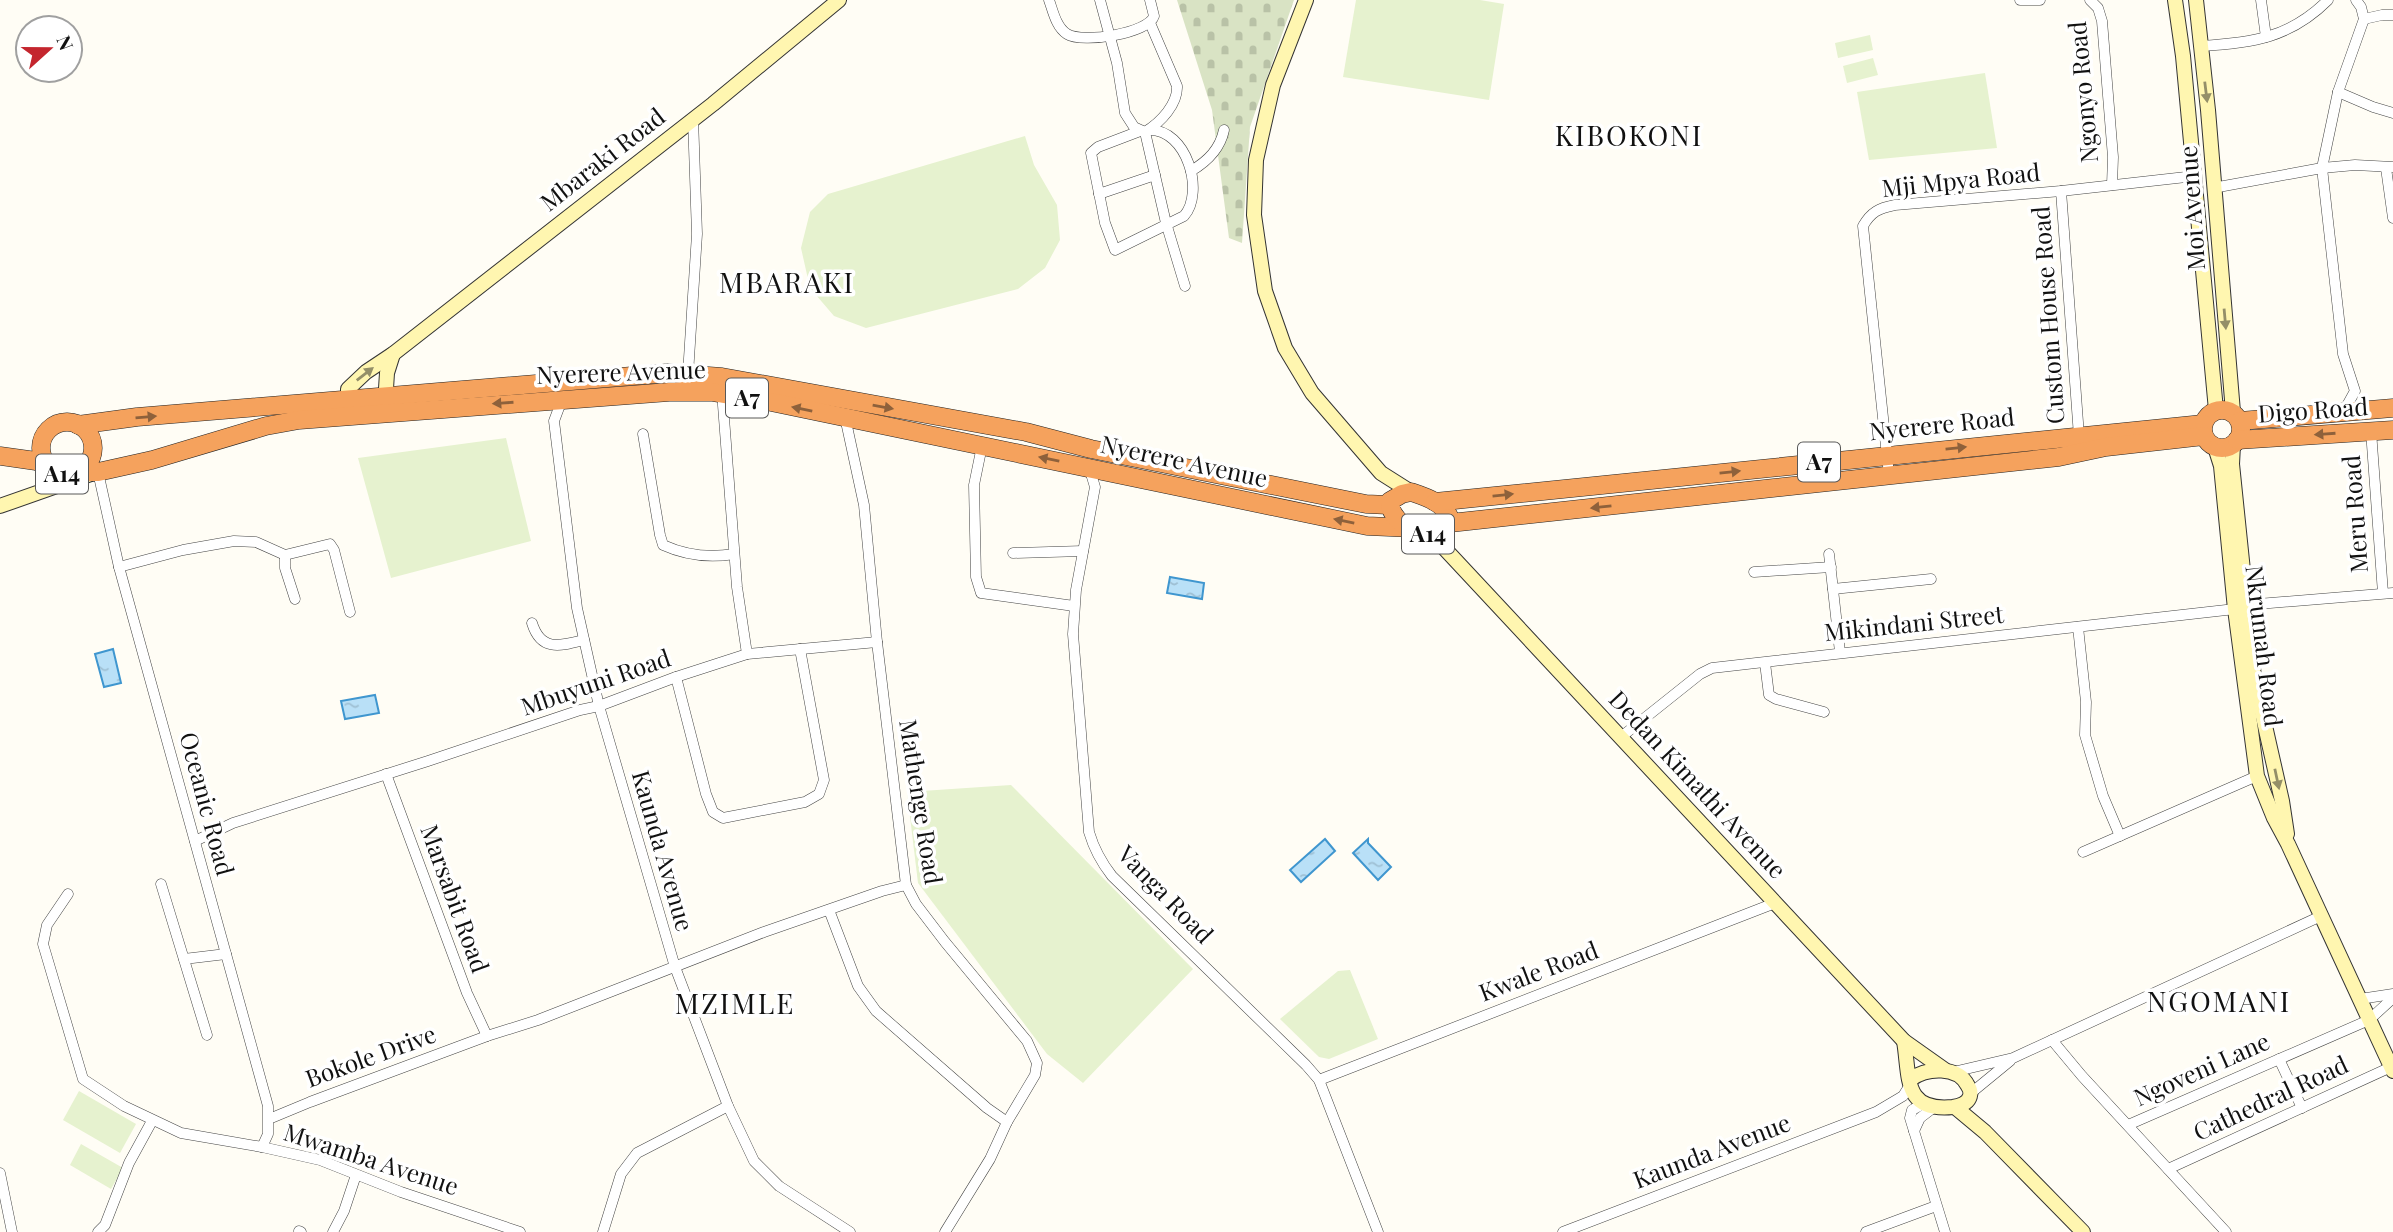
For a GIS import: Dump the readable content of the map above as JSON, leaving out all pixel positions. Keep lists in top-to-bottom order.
{
  "streets": {
    "highway": [
      "Nyerere Avenue",
      "A7",
      "Digo Road",
      "Nyerere Road",
      "A14"
    ],
    "street": [
      "Ngonyo Road",
      "Mbaraki Road",
      "Mji Mpya Road",
      "Moi Avenue",
      "Custom House Road",
      "Meru Road",
      "Mikindani Street",
      "Nkrumah Road",
      "Mbuyuni Road",
      "Dedan Kimathi Avenue",
      "Mathenge Road",
      "Oceanic Road",
      "Kaunda Avenue",
      "Vanga Road",
      "Marsabit Road",
      "Kwale Road",
      "Bokole Drive",
      "Ngoveni Lane",
      "Cathedral Road",
      "Mwamba Avenue"
    ]
  },
  "crossings": [
    ["Ngonyo Road", "Mji Mpya Road"],
    ["Mbaraki Road", "Nyerere Avenue"],
    ["Mji Mpya Road", "Moi Avenue"],
    ["Mji Mpya Road", "Custom House Road"],
    ["Mji Mpya Road", "Nyerere Road"],
    ["Moi Avenue", "Digo Road"],
    ["Moi Avenue", "Nyerere Road"],
    ["Moi Avenue", "Nkrumah Road"],
    ["Custom House Road", "Nyerere Road"],
    ["Nyerere Avenue", "A14"],
    ["Nyerere Avenue", "Mathenge Road"],
    ["Nyerere Avenue", "Oceanic Road"],
    ["Nyerere Avenue", "Kaunda Avenue"],
    ["Nyerere Avenue", "Vanga Road"],
    ["Digo Road", "Nyerere Road"],
    ["Digo Road", "Meru Road"],
    ["Digo Road", "Nkrumah Road"],
    ["Nyerere Road", "A14"],
    ["Nyerere Road", "Nkrumah Road"],
    ["Nyerere Road", "Dedan Kimathi Avenue"],
    ["A14", "Dedan Kimathi Avenue"],
    ["Meru Road", "Mikindani Street"],
    ["Mikindani Street", "Nkrumah Road"],
    ["Mikindani Street", "Dedan Kimathi Avenue"],
    ["Nkrumah Road", "Ngoveni Lane"],
    ["Nkrumah Road", "Cathedral Road"],
    ["Mbuyuni Road", "Mathenge Road"],
    ["Mbuyuni Road", "Oceanic Road"],
    ["Mbuyuni Road", "Kaunda Avenue"],
    ["Mbuyuni Road", "Marsabit Road"],
    ["Dedan Kimathi Avenue", "Kwale Road"],
    ["Mathenge Road", "Bokole Drive"],
    ["Oceanic Road", "Bokole Drive"],
    ["Oceanic Road", "Mwamba Avenue"],
    ["Kaunda Avenue", "Bokole Drive"],
    ["Vanga Road", "Kwale Road"],
    ["Marsabit Road", "Bokole Drive"]
  ],
  "districts": [
    "KIBOKONI",
    "MBARAKI",
    "NGOMANI",
    "MZIMLE"
  ],
  "north": "right"
}
